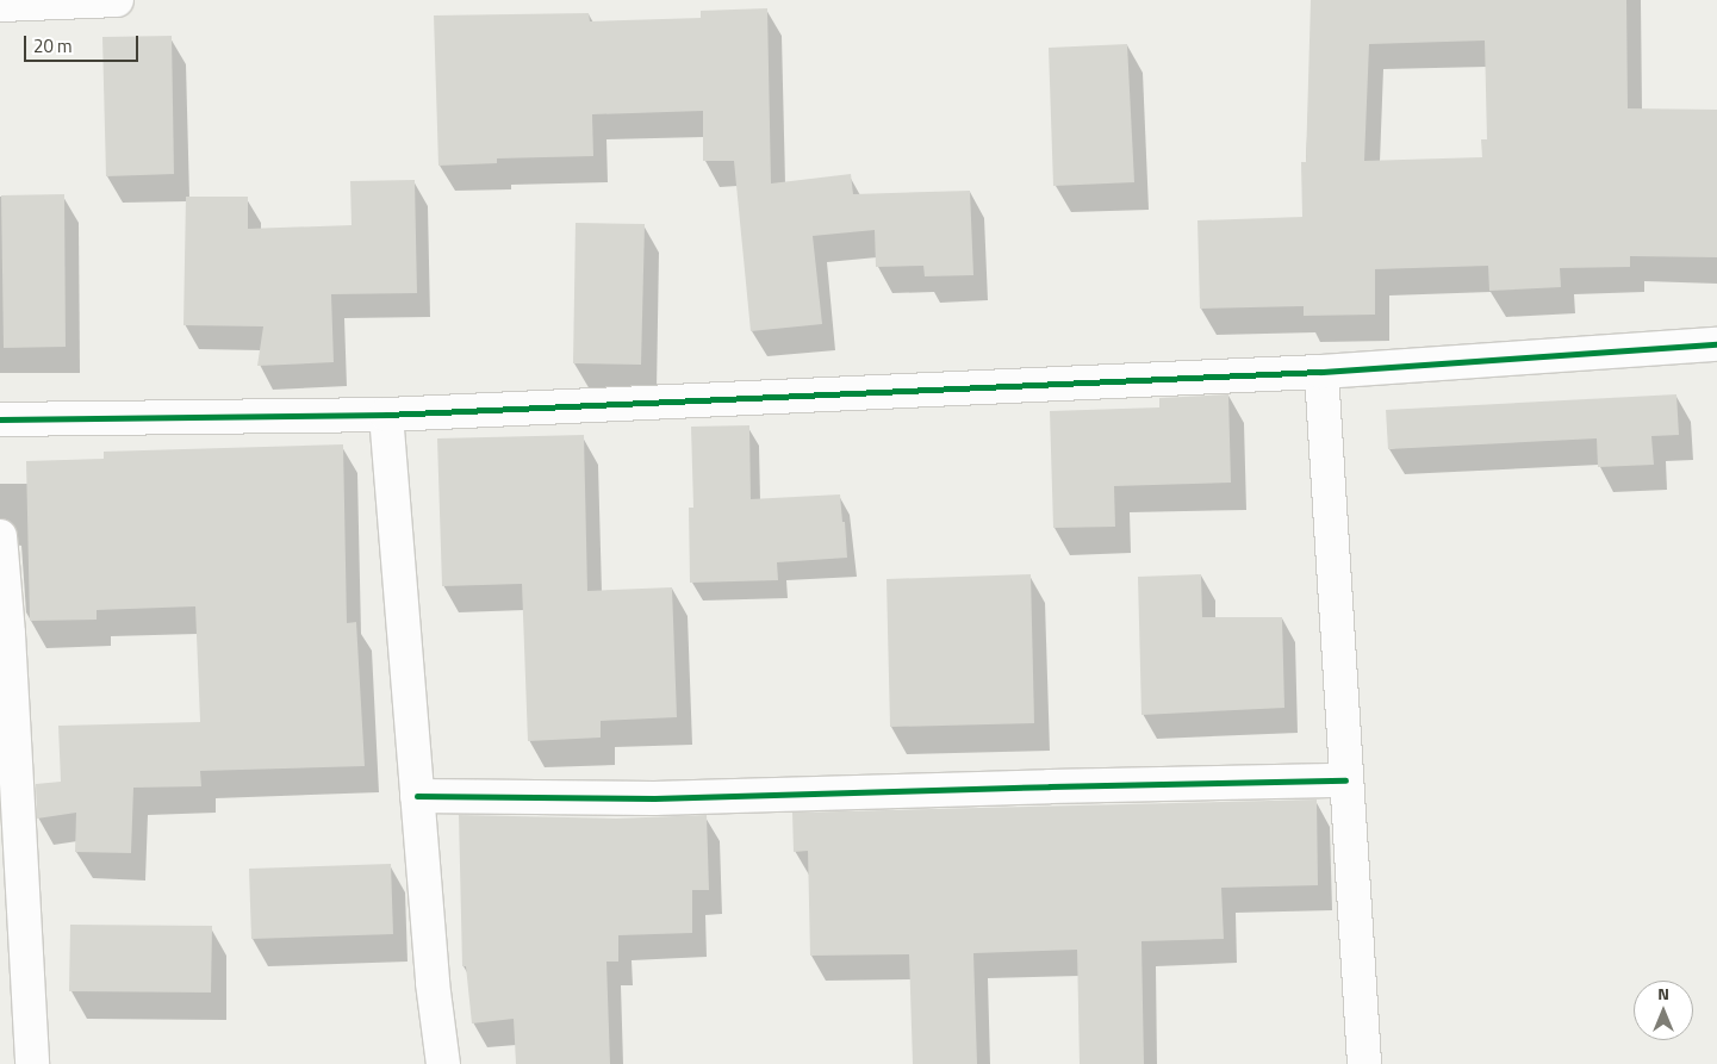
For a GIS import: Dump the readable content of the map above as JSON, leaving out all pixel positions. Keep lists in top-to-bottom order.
{
  "scale_bar": "20 m",
  "north": "top"
}
